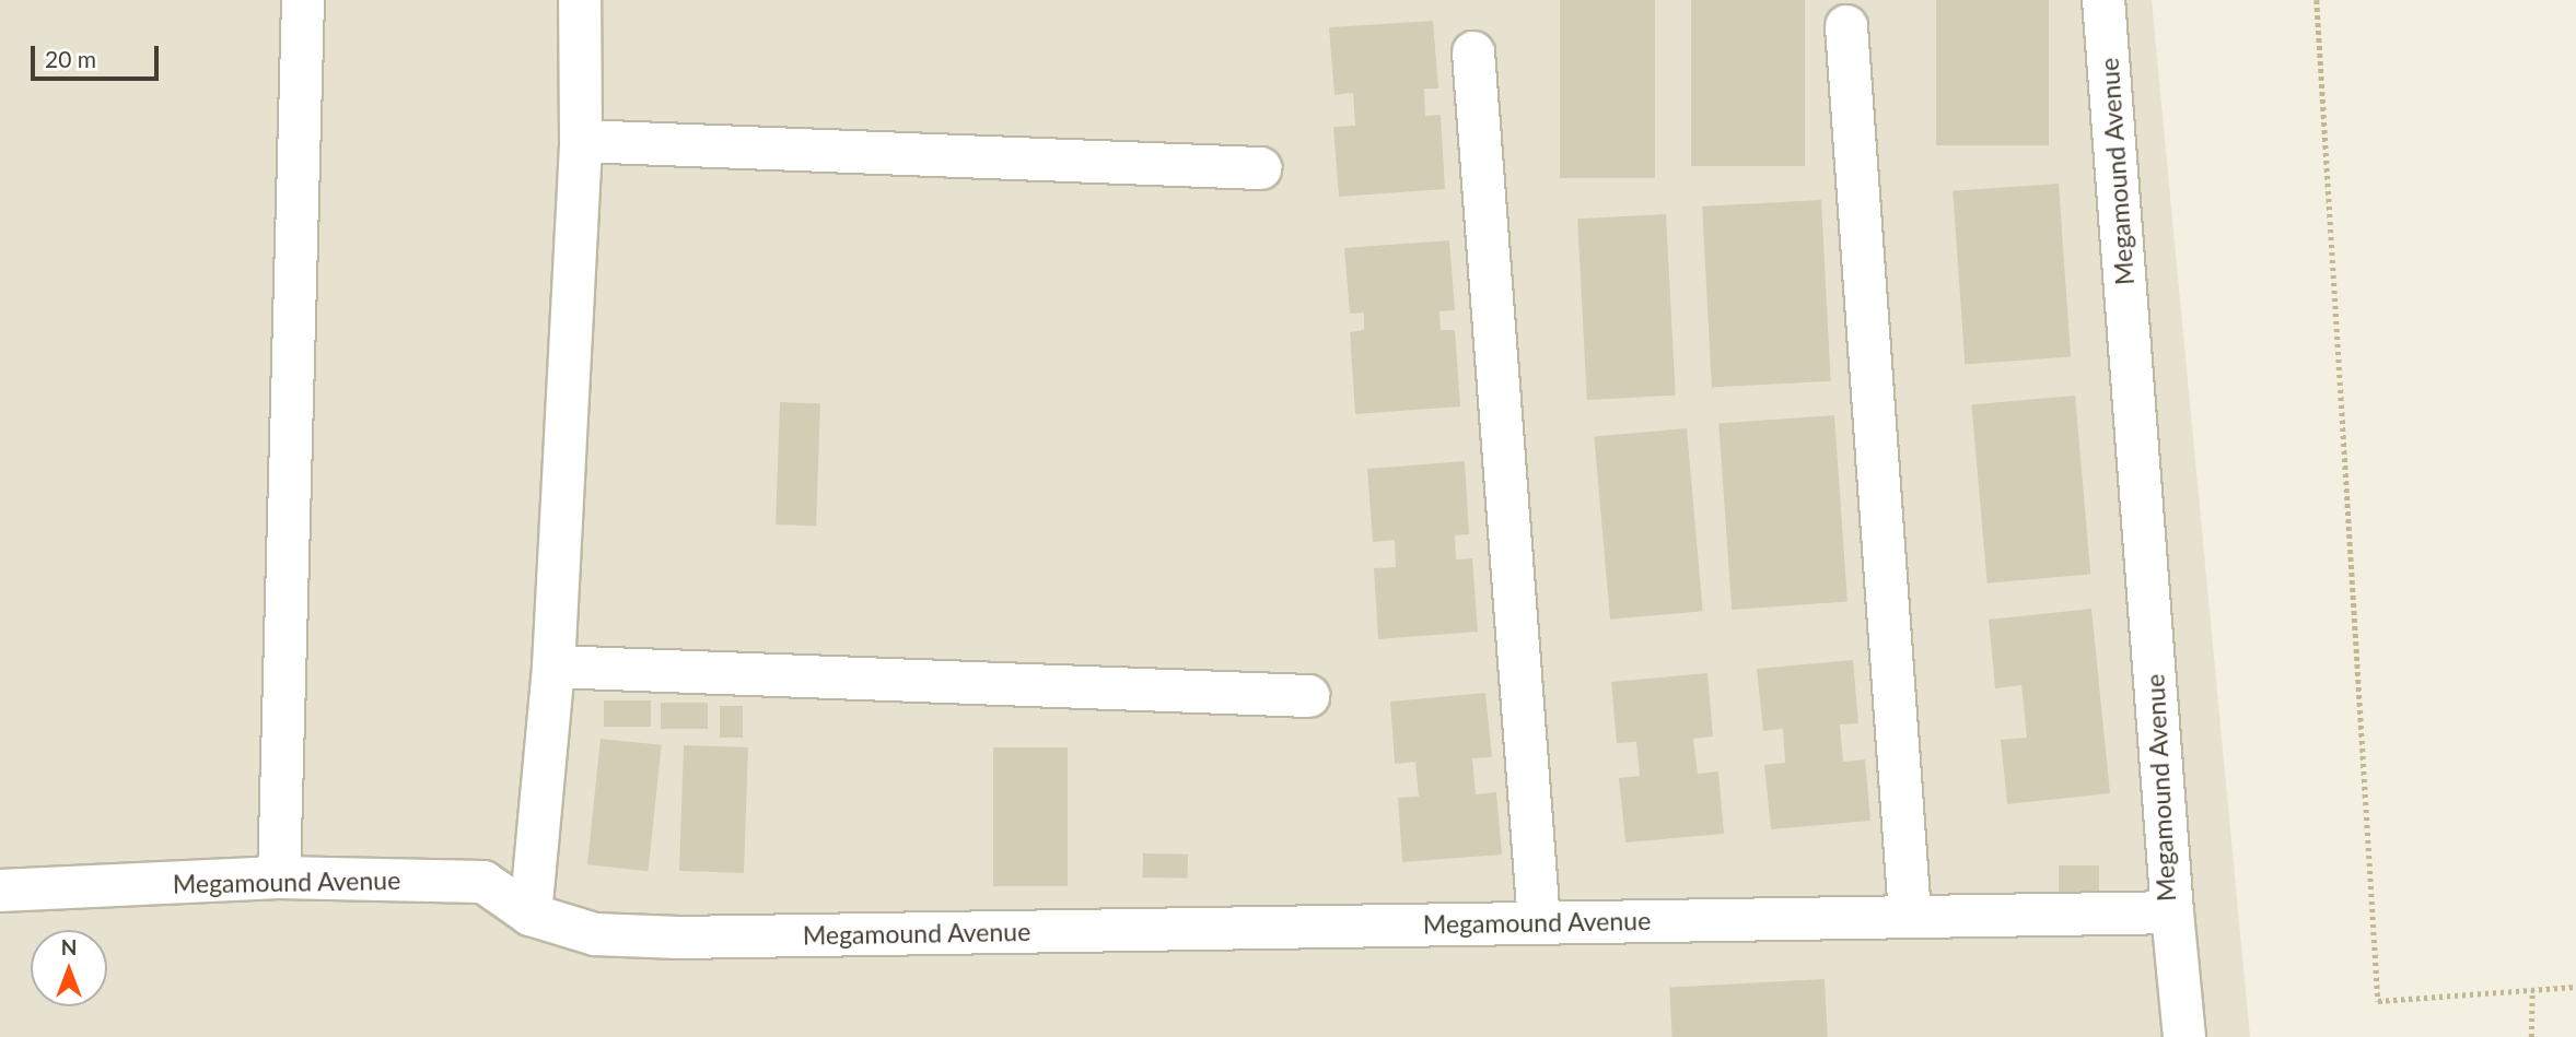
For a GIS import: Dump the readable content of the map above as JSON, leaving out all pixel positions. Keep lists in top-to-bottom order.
{
  "streets": {
    "street": ["Megamound Avenue"]
  },
  "scale_bar": "20 m",
  "north": "top"
}
